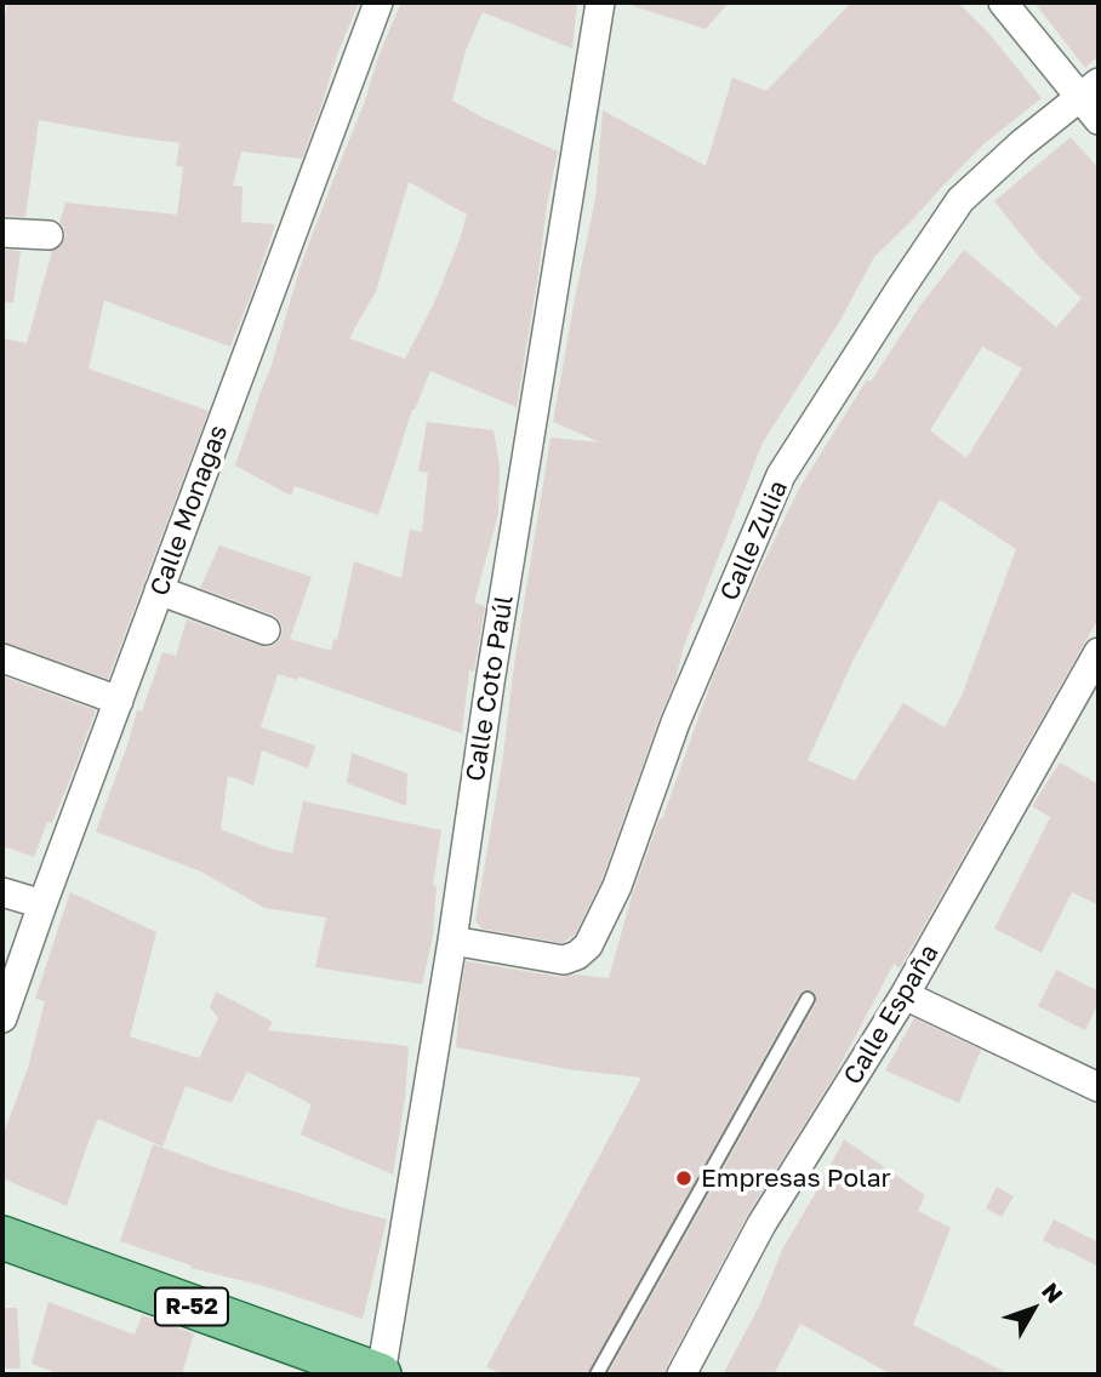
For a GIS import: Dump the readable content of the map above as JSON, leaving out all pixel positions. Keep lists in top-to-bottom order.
{
  "streets": {
    "main road": ["R-52"],
    "street": [
      "Calle Monagas",
      "Calle Zulia",
      "Calle Coto Paúl",
      "Calle España"
    ]
  },
  "crossings": [
    ["Calle Zulia", "Calle Coto Paúl"],
    ["Calle Coto Paúl", "R-52"]
  ],
  "places": ["Empresas Polar"],
  "north": "top right"
}
